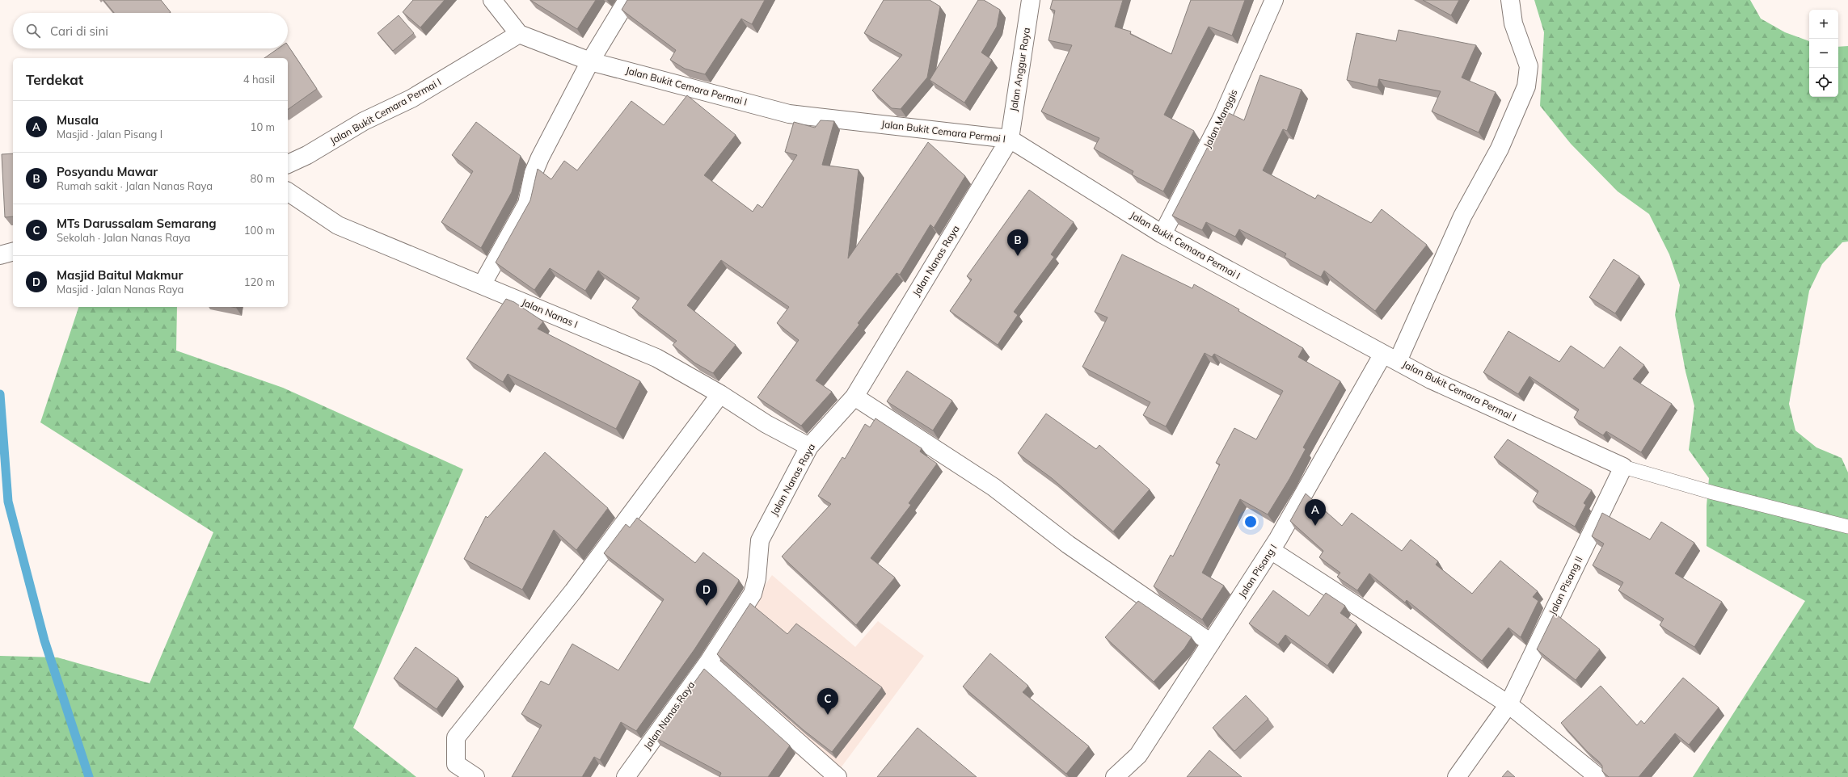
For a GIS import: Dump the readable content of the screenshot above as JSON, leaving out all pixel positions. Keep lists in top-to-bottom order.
{
  "streets": {
    "street": [
      "Jalan Anggur Raya",
      "Jalan Bukit Cemara Permai I",
      "Jalan Manggis",
      "Jalan Nanas Raya",
      "Jalan Nanas I",
      "Jalan Pisang I",
      "Jalan Pisang II"
    ]
  },
  "crossings": [
    ["Jalan Anggur Raya", "Jalan Bukit Cemara Permai I"],
    ["Jalan Anggur Raya", "Jalan Nanas Raya"],
    ["Jalan Bukit Cemara Permai I", "Jalan Manggis"],
    ["Jalan Bukit Cemara Permai I", "Jalan Nanas Raya"],
    ["Jalan Bukit Cemara Permai I", "Jalan Pisang I"],
    ["Jalan Bukit Cemara Permai I", "Jalan Pisang II"],
    ["Jalan Nanas Raya", "Jalan Nanas I"]
  ],
  "page": {
    "map_buttons": ["+", "−"],
    "search": "Cari di sini",
    "heading": ["Terdekat", "4 hasil"],
    "list": [
      {
        "mark": "A",
        "name": "Musala",
        "note": "Masjid · Jalan Pisang I",
        "value": "10 m"
      },
      {
        "mark": "B",
        "name": "Posyandu Mawar",
        "note": "Rumah sakit · Jalan Nanas Raya",
        "value": "80 m"
      },
      {
        "mark": "C",
        "name": "MTs Darussalam Semarang",
        "note": "Sekolah · Jalan Nanas Raya",
        "value": "100 m"
      },
      {
        "mark": "D",
        "name": "Masjid Baitul Makmur",
        "note": "Masjid · Jalan Nanas Raya",
        "value": "120 m"
      }
    ],
    "pins": [
      "B",
      "A",
      "D",
      "C"
    ]
  }
}
